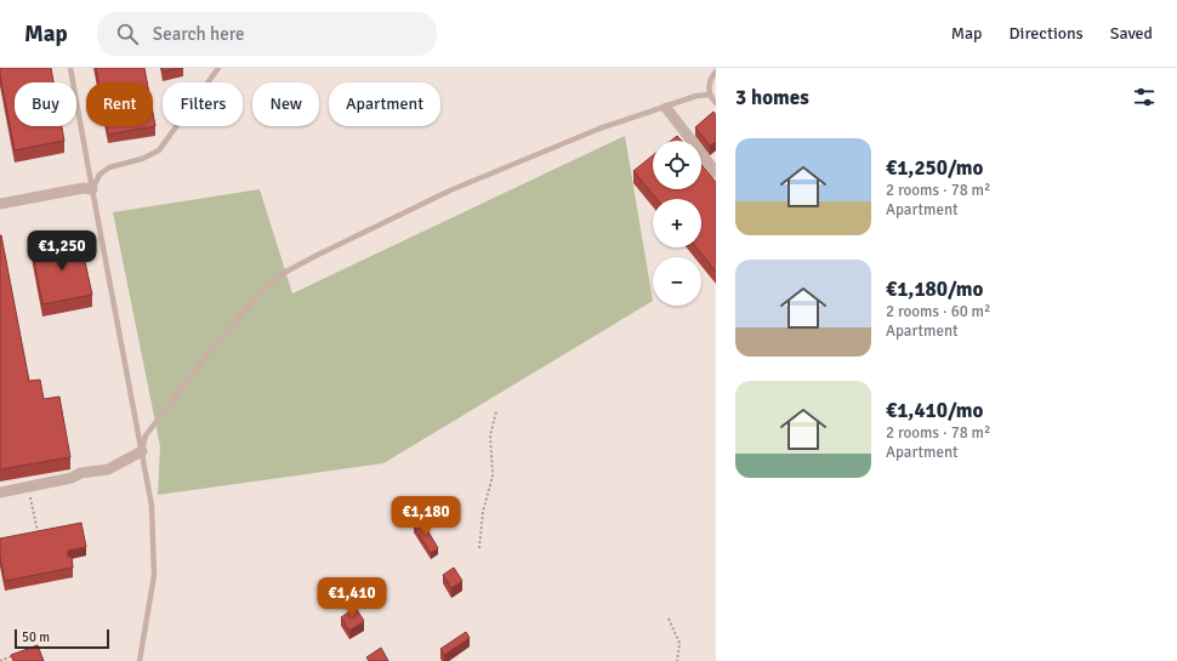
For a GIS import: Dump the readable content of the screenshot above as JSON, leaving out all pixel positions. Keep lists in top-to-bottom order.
{
  "scale_bar": "50 m",
  "page": {
    "header": "Map",
    "search": "Search here",
    "nav": ["Map", "Directions", "Saved"],
    "heading": "3 homes",
    "chip": [
      "Buy",
      "Rent",
      "Filters",
      "New",
      "Apartment"
    ],
    "list": [
      {
        "name": "€1,250/mo",
        "note": "2 rooms · 78 m² · Apartment"
      },
      {
        "name": "€1,180/mo",
        "note": "2 rooms · 60 m² · Apartment"
      },
      {
        "name": "€1,410/mo",
        "note": "2 rooms · 78 m² · Apartment"
      }
    ],
    "map_buttons": ["+", "−"],
    "price": ["€1,250", "€1,180", "€1,410"],
    "scale": "50 m"
  }
}
